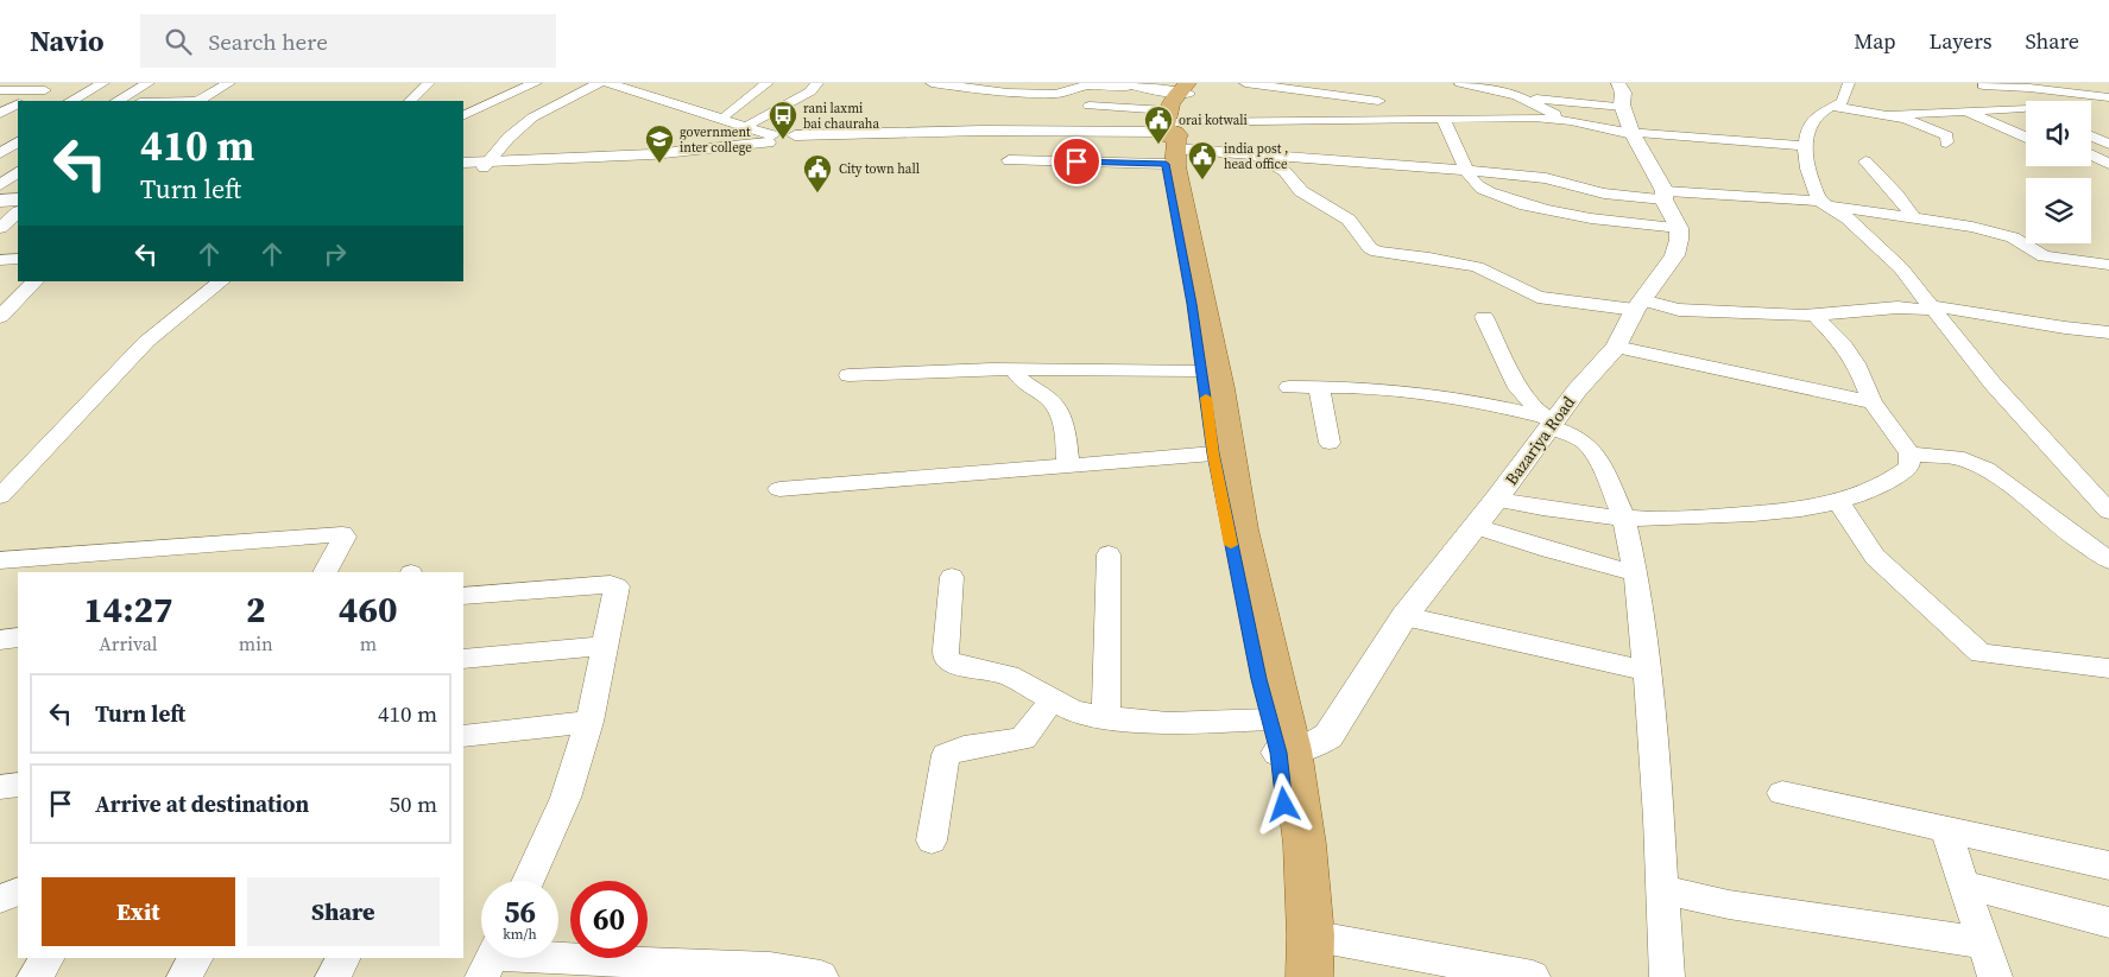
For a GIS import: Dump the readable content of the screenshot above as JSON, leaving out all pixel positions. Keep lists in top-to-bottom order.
{
  "streets": {
    "street": ["Bazariya Road"]
  },
  "places": {
    "bus stop": ["rani laxmi bai chauraha"],
    "public building": ["orai kotwali", "india post , head office", "City town hall"],
    "school or university": ["government inter college"]
  },
  "page": {
    "header": "Navio",
    "search": "Search here",
    "nav": ["Map", "Layers", "Share"],
    "turn": ["410 m", "Turn left"],
    "eta": [
      "14:27",
      "Arrival",
      "2",
      "min",
      "460",
      "m"
    ],
    "list": [
      {
        "name": "Turn left",
        "value": "410 m"
      },
      {
        "name": "Arrive at destination",
        "value": "50 m"
      }
    ],
    "buttons": ["Exit", "Share"],
    "speed": "56 km/h",
    "limit": "60"
  }
}
